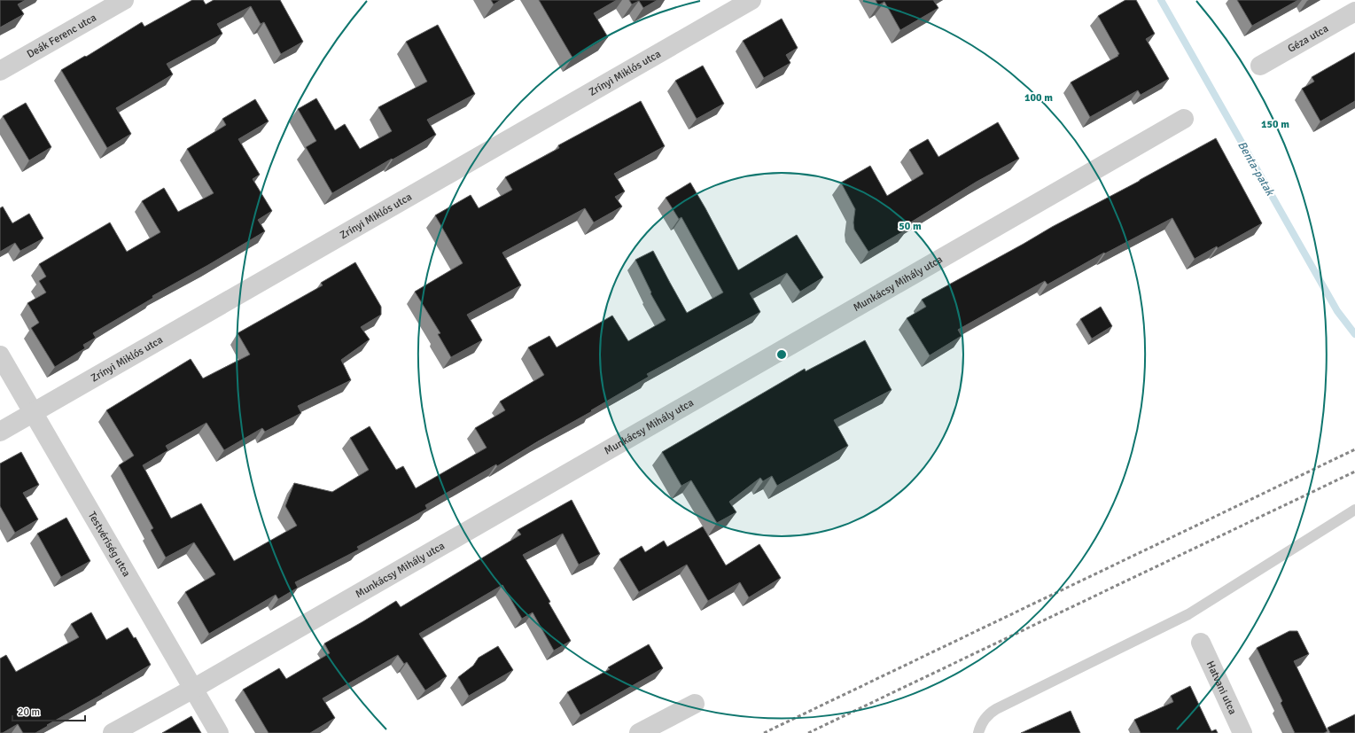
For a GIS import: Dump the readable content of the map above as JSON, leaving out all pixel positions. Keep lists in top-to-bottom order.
{
  "streets": {
    "street": [
      "Deák Ferenc utca",
      "Géza utca",
      "Zrínyi Miklós utca",
      "Munkácsy Mihály utca",
      "Testvériség utca",
      "Hatvani utca"
    ]
  },
  "crossings": [
    ["Zrínyi Miklós utca", "Testvériség utca"],
    ["Munkácsy Mihály utca", "Testvériség utca"]
  ],
  "water": ["Benta-patak"],
  "scale_bar": "20 m",
  "rings": ["100 m", "150 m", "50 m"]
}
